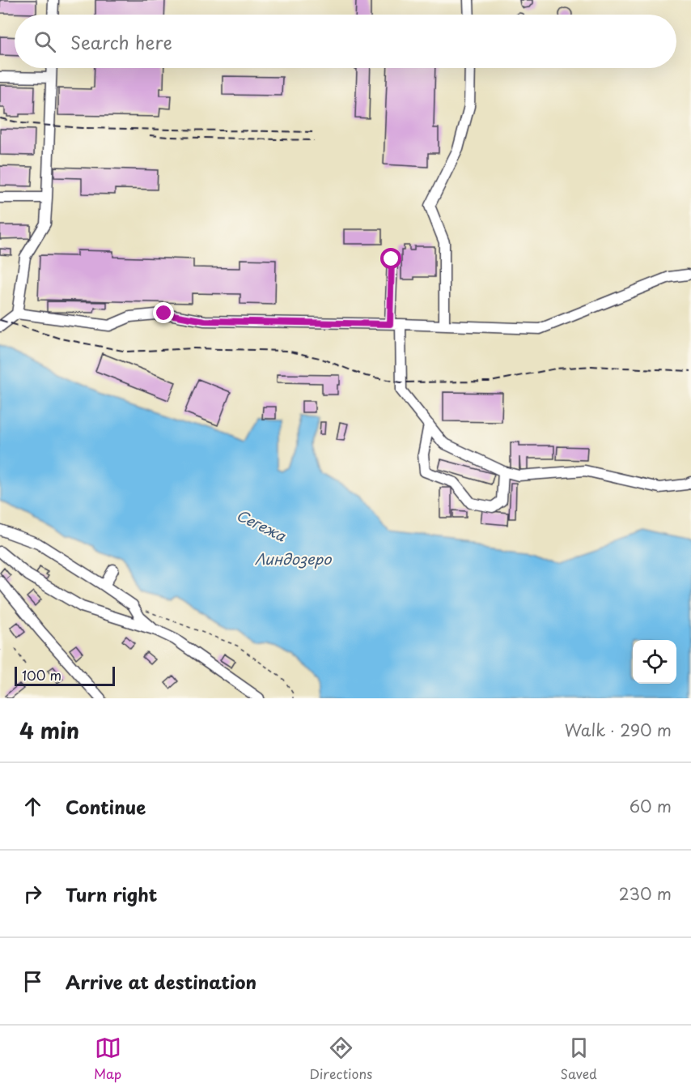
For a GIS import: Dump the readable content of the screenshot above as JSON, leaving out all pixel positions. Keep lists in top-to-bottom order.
{
  "water": ["Сегежа", "Линдозеро"],
  "scale_bar": "100 m",
  "page": {
    "search": "Search here",
    "scale": "100 m",
    "heading": ["4 min", "Walk · 290 m"],
    "list": [
      ["Continue", "60 m"],
      ["Turn right", "230 m"],
      "Arrive at destination"
    ],
    "nav": ["Map", "Directions", "Saved"]
  }
}
